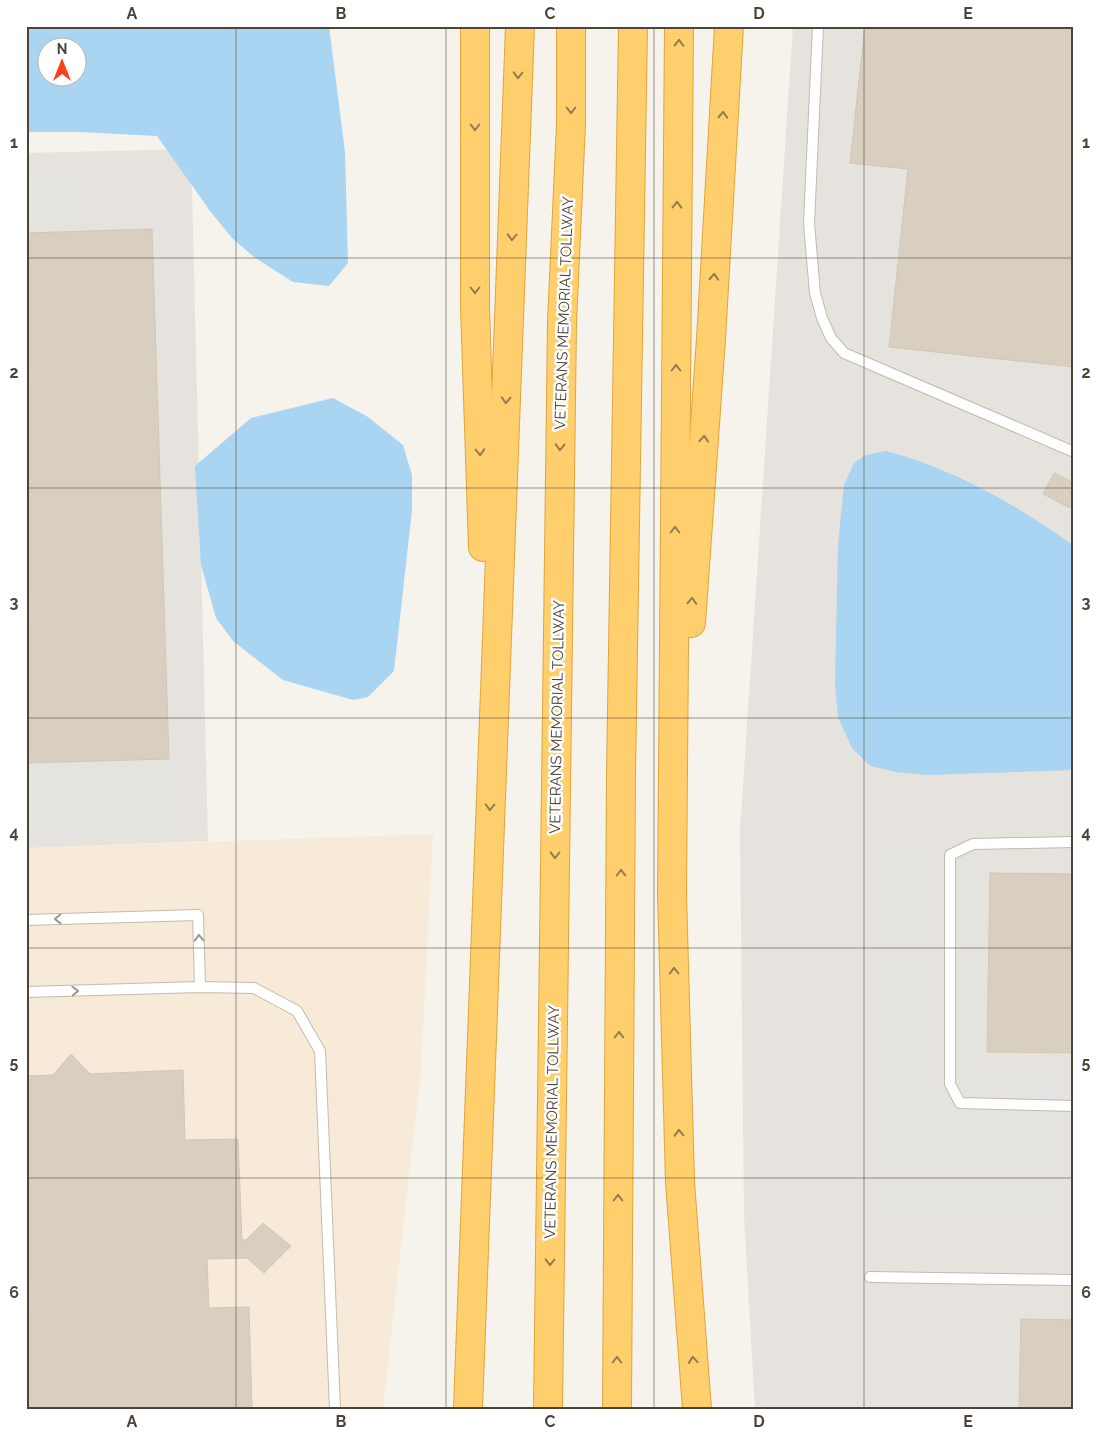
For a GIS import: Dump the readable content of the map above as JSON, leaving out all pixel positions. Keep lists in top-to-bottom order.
{
  "streets": {
    "highway": ["VETERANS MEMORIAL TOLLWAY"]
  },
  "north": "top",
  "grid": {
    "columns": [
      "A",
      "B",
      "C",
      "D",
      "E"
    ],
    "rows": [
      "1",
      "2",
      "3",
      "4",
      "5",
      "6"
    ]
  }
}
